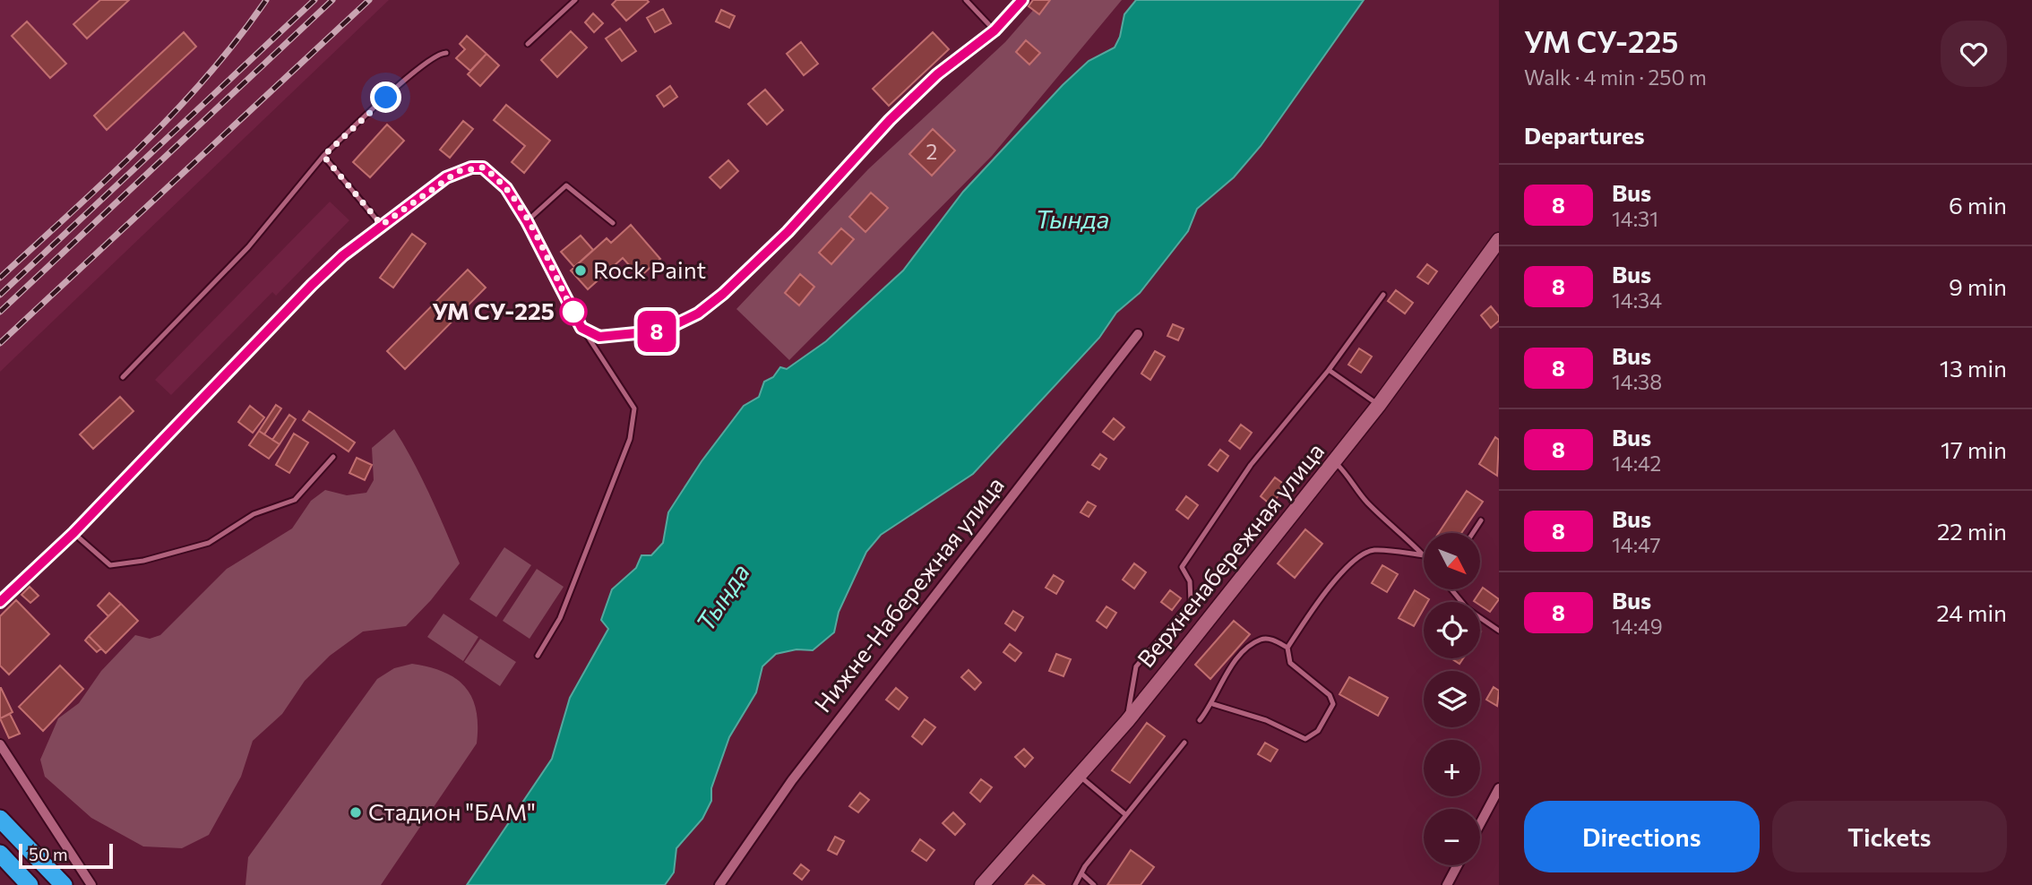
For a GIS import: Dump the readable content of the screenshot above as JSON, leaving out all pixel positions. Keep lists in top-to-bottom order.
{
  "streets": {
    "street": ["Верхненабережная улица", "Нижне-Набережная улица"]
  },
  "water": ["Тында"],
  "places": ["Rock Paint", "УМ СУ-225", "Стадион \"БАМ\""],
  "lines": ["bus line 8"],
  "house_numbers": ["2"],
  "scale_bar": "50 m",
  "north": "bottom right",
  "page": {
    "on_map": "8",
    "heading": [
      ["УМ СУ-225", "Walk · 4 min · 250 m"],
      "Departures"
    ],
    "list": [
      {
        "mark": "8",
        "name": "Bus",
        "note": "14:31",
        "value": "6 min"
      },
      {
        "mark": "8",
        "name": "Bus",
        "note": "14:34",
        "value": "9 min"
      },
      {
        "mark": "8",
        "name": "Bus",
        "note": "14:38",
        "value": "13 min"
      },
      {
        "mark": "8",
        "name": "Bus",
        "note": "14:42",
        "value": "17 min"
      },
      {
        "mark": "8",
        "name": "Bus",
        "note": "14:47",
        "value": "22 min"
      },
      {
        "mark": "8",
        "name": "Bus",
        "note": "14:49",
        "value": "24 min"
      }
    ],
    "map_buttons": ["+", "−"],
    "buttons": ["Directions", "Tickets"],
    "scale": "50 m"
  }
}
